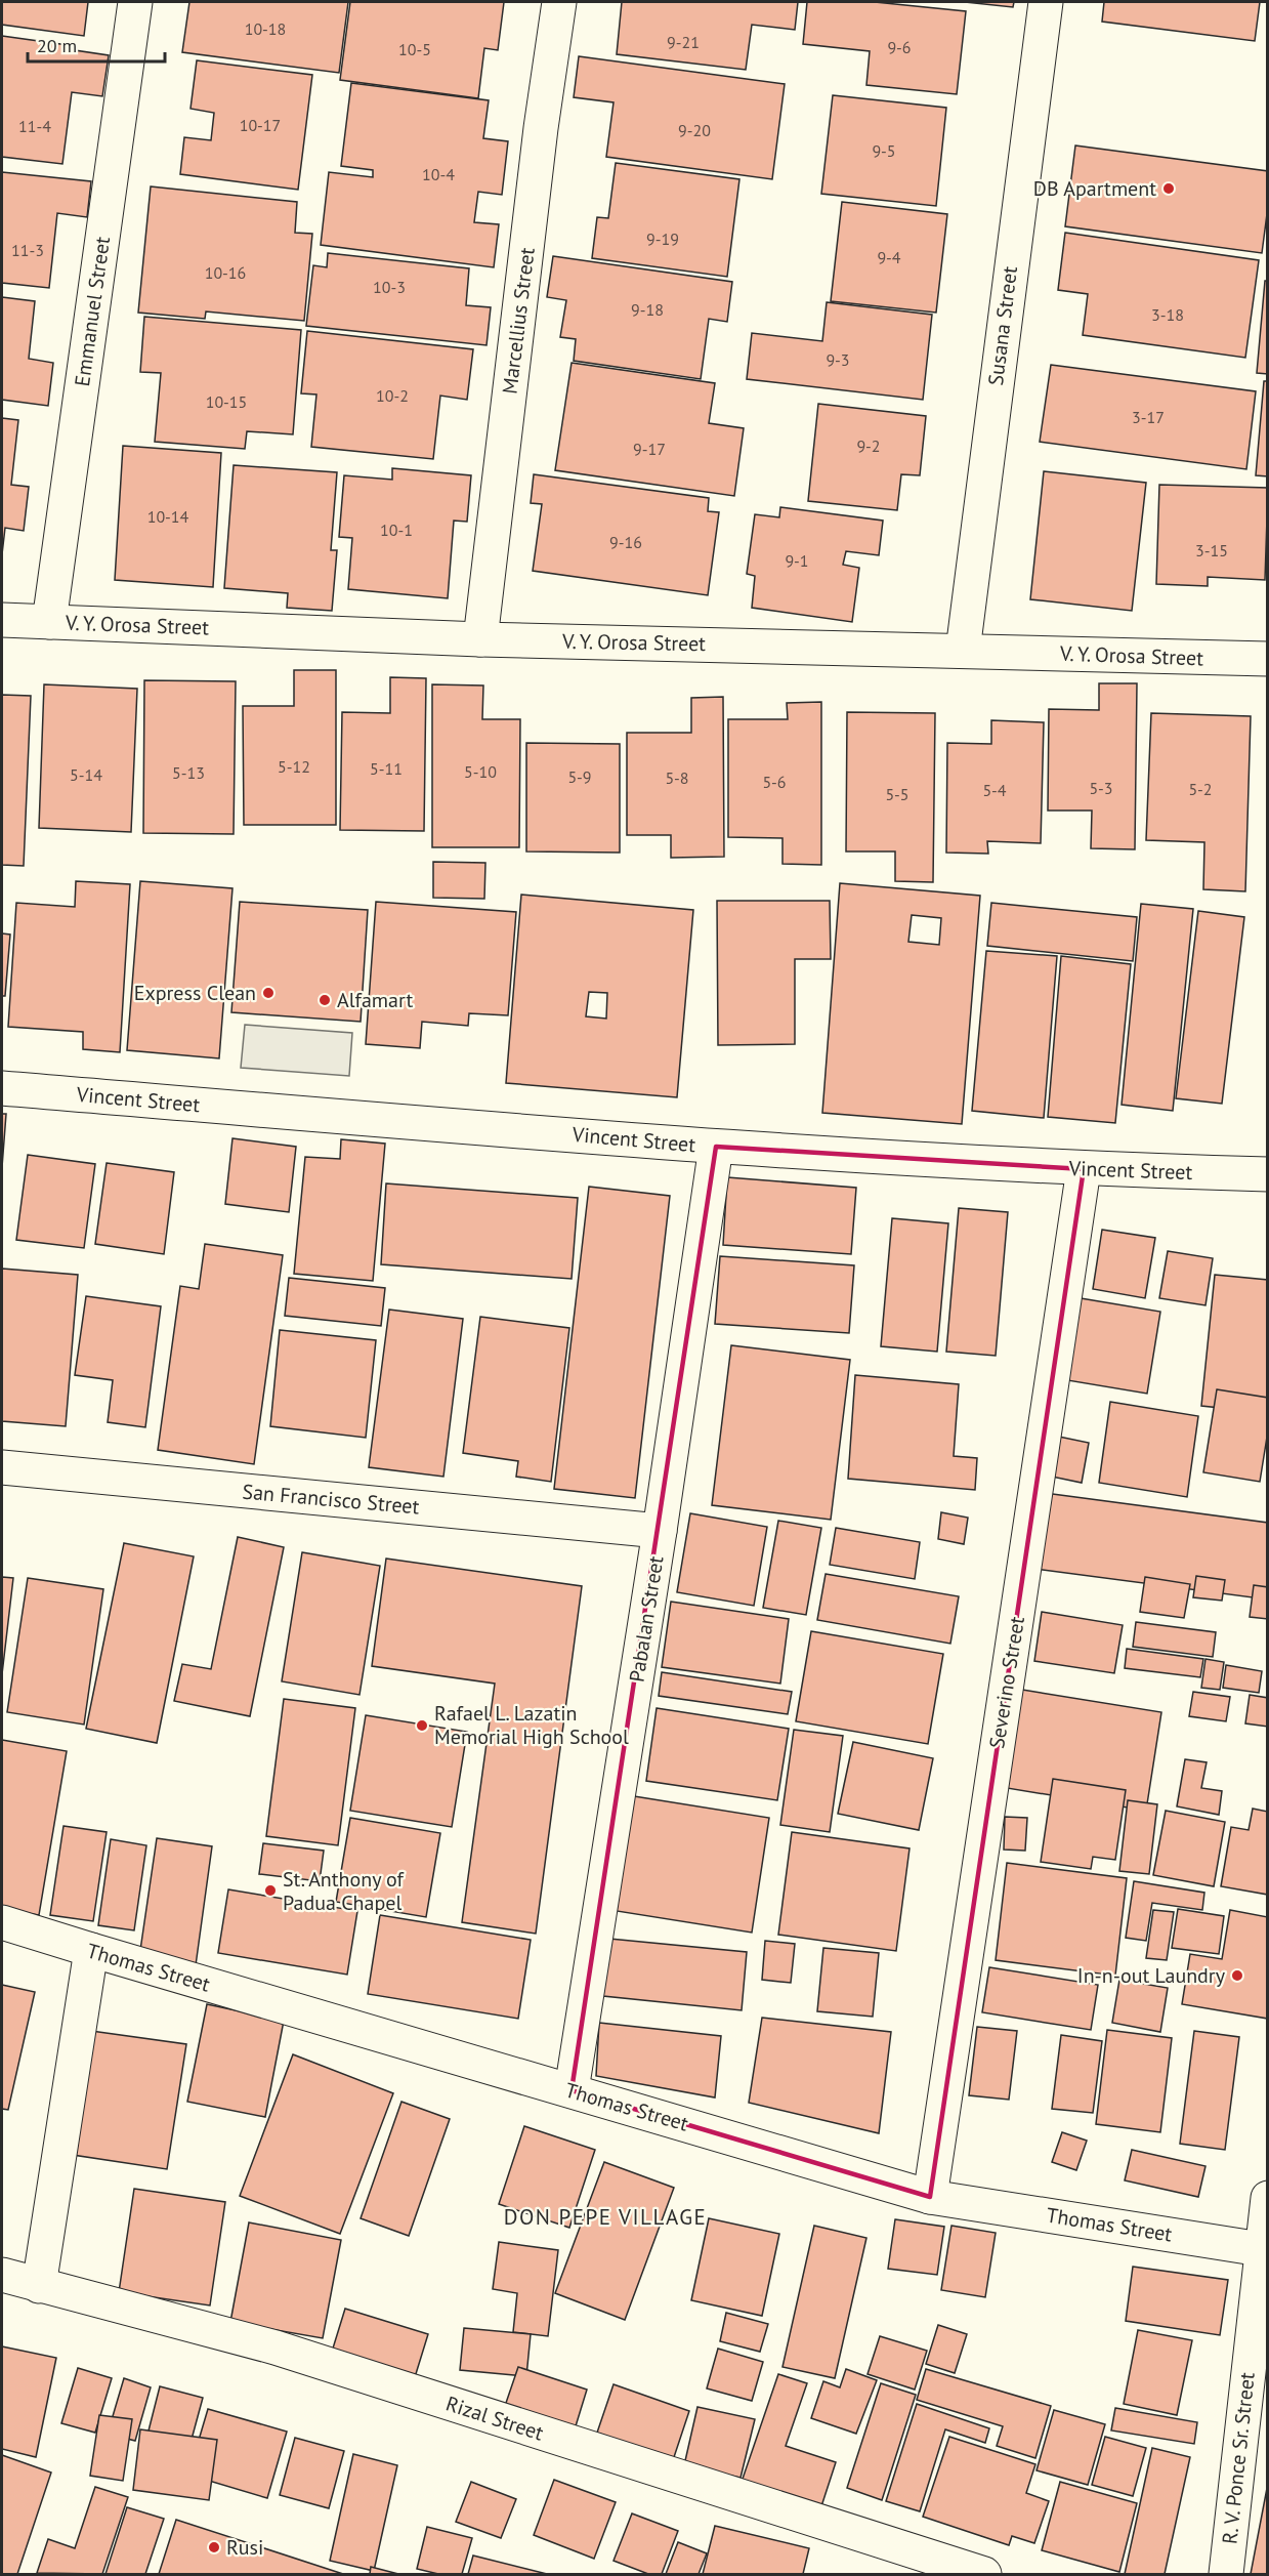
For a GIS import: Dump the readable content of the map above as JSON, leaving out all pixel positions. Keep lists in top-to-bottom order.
{
  "streets": {
    "street": [
      "Emmanuel Street",
      "Marcellius Street",
      "Susana Street",
      "V. Y. Orosa Street",
      "Vincent Street",
      "San Francisco Street",
      "Pabalan Street",
      "Severino Street",
      "Thomas Street",
      "Rizal Street",
      "R. V. Ponce Sr. Street"
    ]
  },
  "crossings": [
    ["Emmanuel Street", "V. Y. Orosa Street"],
    ["Marcellius Street", "V. Y. Orosa Street"],
    ["Susana Street", "V. Y. Orosa Street"],
    ["Vincent Street", "Pabalan Street"],
    ["Vincent Street", "Severino Street"],
    ["San Francisco Street", "Pabalan Street"],
    ["Pabalan Street", "Thomas Street"],
    ["Severino Street", "Thomas Street"],
    ["Thomas Street", "R. V. Ponce Sr. Street"]
  ],
  "districts": ["DON PEPE VILLAGE"],
  "places": [
    "DB Apartment",
    "Express Clean",
    "Alfamart",
    "Rafael L. Lazatin Memorial High School",
    "St. Anthony of Padua Chapel",
    "In-n-out Laundry",
    "Rusi"
  ],
  "house_numbers": [
    "10-18",
    "9-21",
    "9-6",
    "10-5",
    "10-17",
    "11-4",
    "9-20",
    "9-5",
    "10-4",
    "9-19",
    "11-3",
    "9-4",
    "10-16",
    "10-3",
    "9-18",
    "3-18",
    "9-3",
    "10-2",
    "10-15",
    "3-17",
    "9-2",
    "9-17",
    "10-14",
    "10-1",
    "9-16",
    "3-15",
    "9-1",
    "5-12",
    "5-11",
    "5-10",
    "5-13",
    "5-14",
    "5-9",
    "5-8",
    "5-6",
    "5-3",
    "5-2",
    "5-4",
    "5-5"
  ],
  "scale_bar": "20 m"
}
